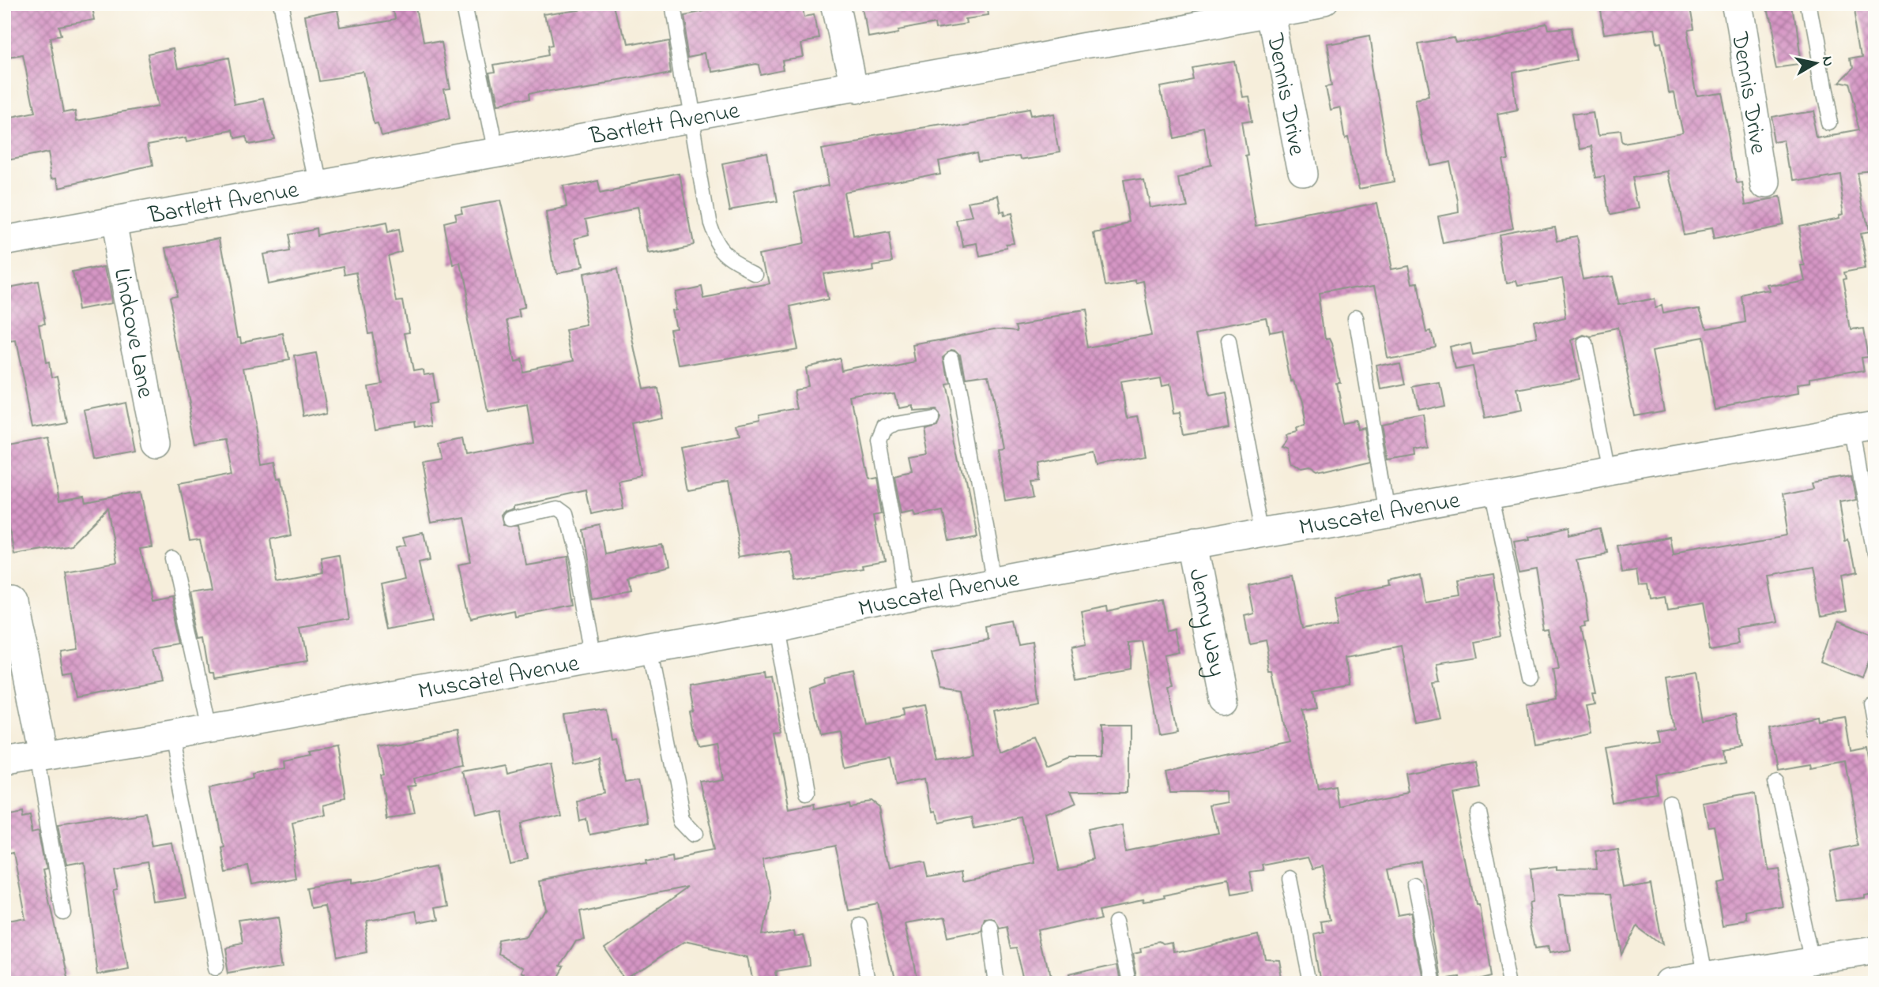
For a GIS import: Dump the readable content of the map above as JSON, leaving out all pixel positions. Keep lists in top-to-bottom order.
{
  "streets": {
    "street": [
      "Dennis Drive",
      "Bartlett Avenue",
      "Lindcove Lane",
      "Muscatel Avenue",
      "Jenny Way"
    ]
  },
  "crossings": [
    ["Dennis Drive", "Bartlett Avenue"],
    ["Bartlett Avenue", "Lindcove Lane"],
    ["Muscatel Avenue", "Jenny Way"]
  ],
  "north": "right"
}
